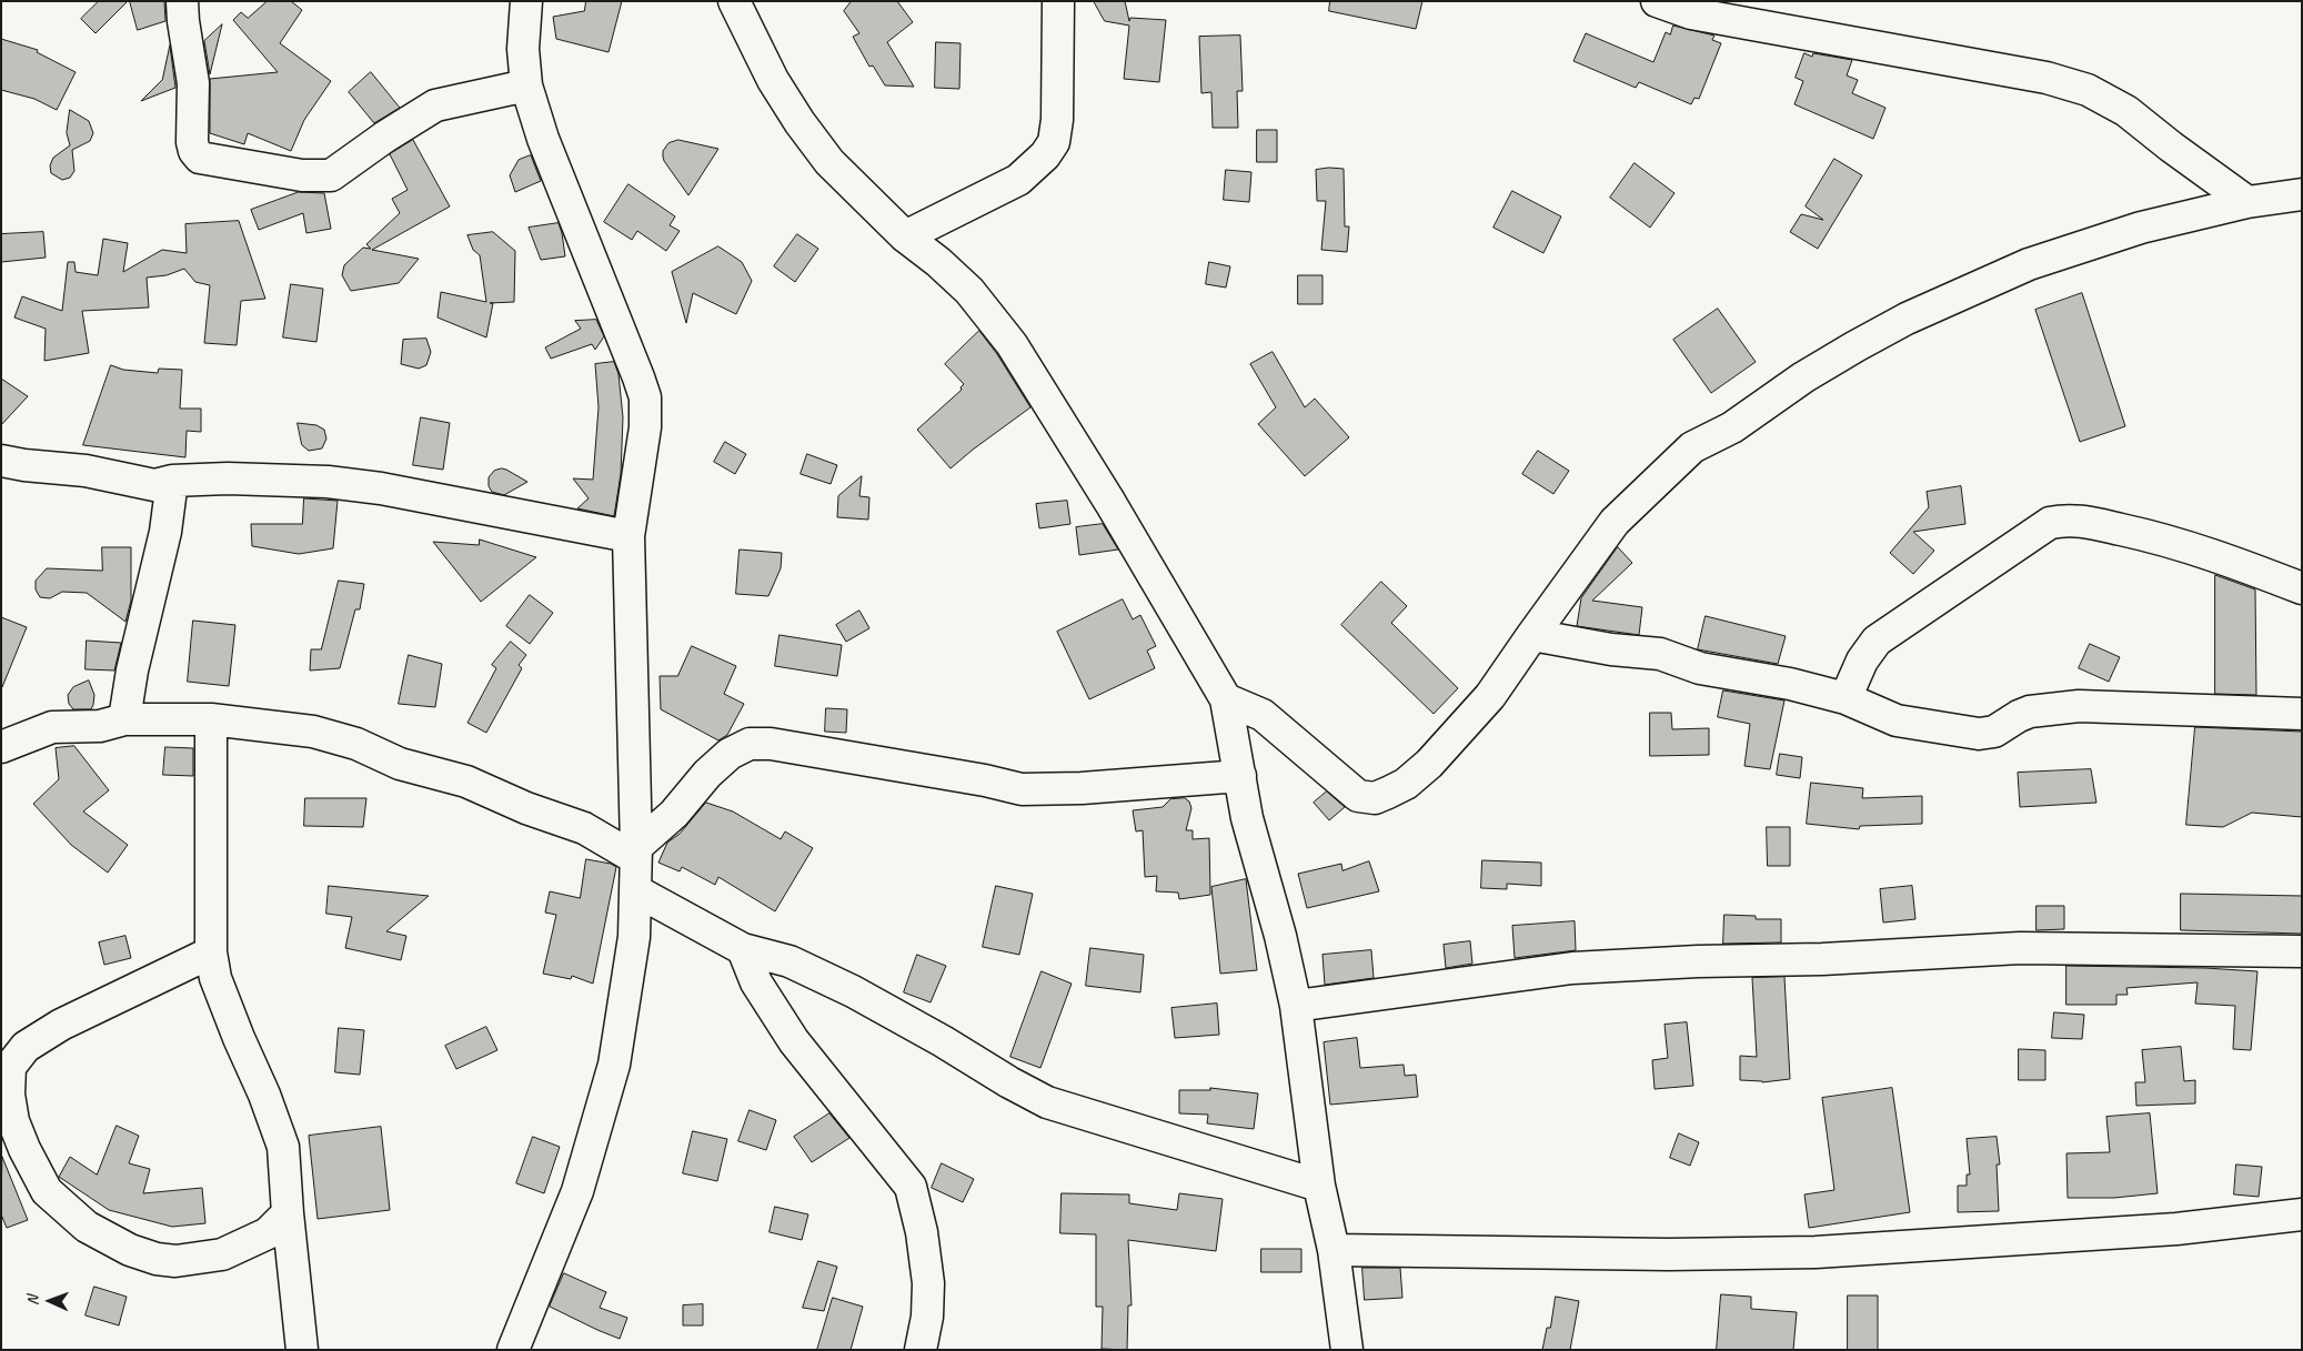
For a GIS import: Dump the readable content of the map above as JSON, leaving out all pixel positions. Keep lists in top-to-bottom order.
{
  "north": "left"
}
